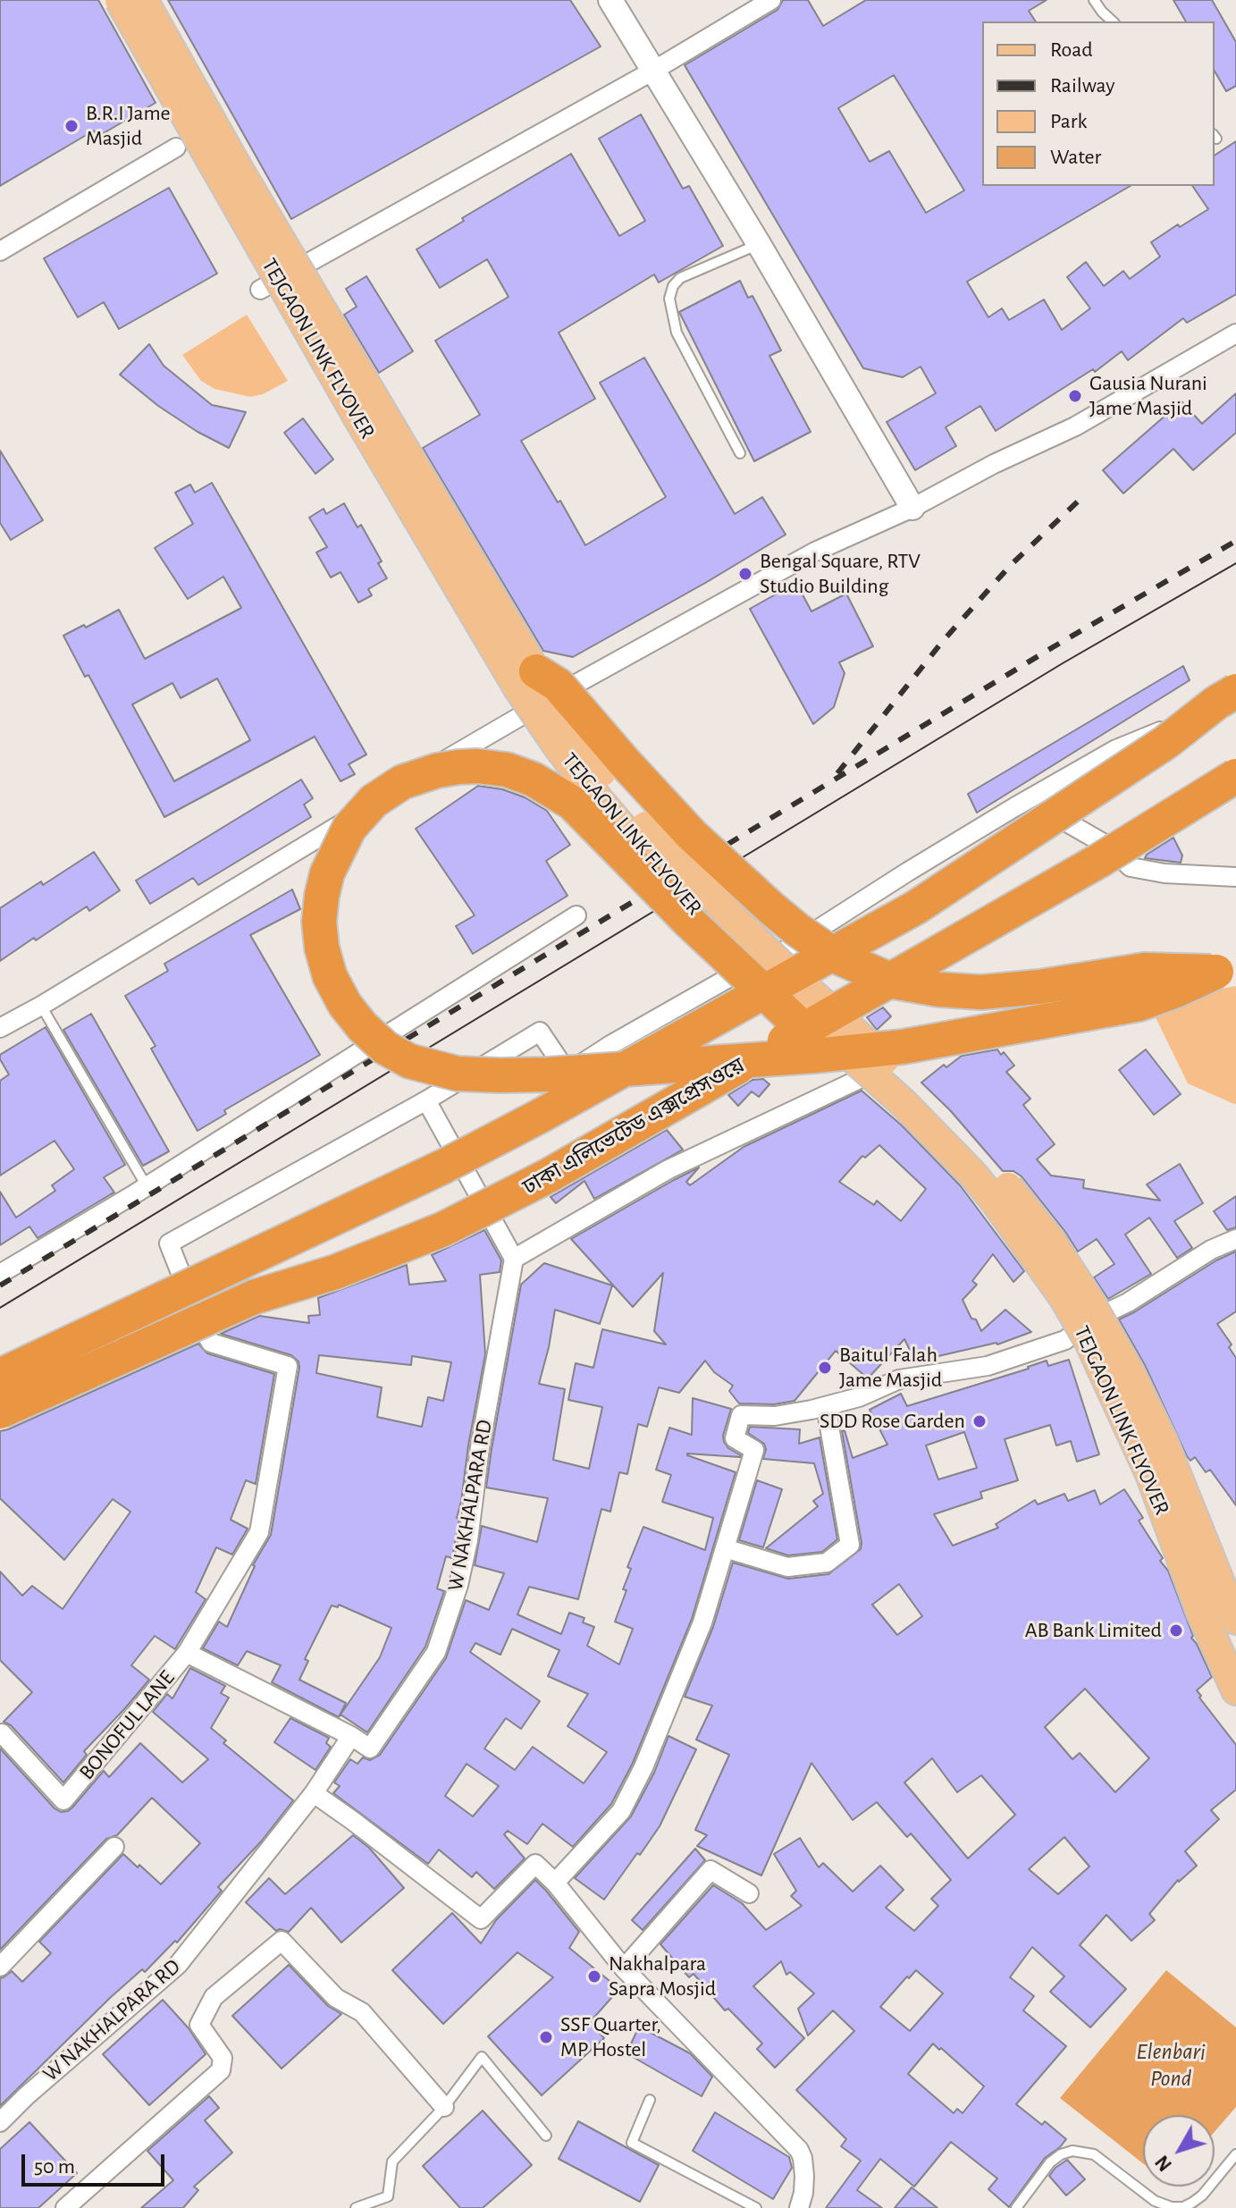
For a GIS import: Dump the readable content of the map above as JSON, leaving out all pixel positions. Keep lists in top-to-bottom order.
{
  "streets": {
    "highway": ["ঢাকা এলিভেটেড এক্সপ্রেসওয়ে"],
    "main road": ["TEJGAON LINK FLYOVER"],
    "street": ["W NAKHALPARA RD", "BONOFUL LANE"]
  },
  "crossings": [
    ["W NAKHALPARA RD", "BONOFUL LANE"]
  ],
  "water": ["Elenbari Pond"],
  "places": [
    "B.R.I Jame Masjid",
    "Gausia Nurani Jame Masjid",
    "Bengal Square, RTV Studio Building",
    "Baitul Falah Jame Masjid",
    "SDD Rose Garden",
    "AB Bank Limited",
    "Nakhalpara Sapra Mosjid",
    "SSF Quarter, MP Hostel"
  ],
  "legend": [
    "Road",
    "Railway",
    "Park",
    "Water"
  ],
  "scale_bar": "50 m",
  "north": "bottom left"
}
